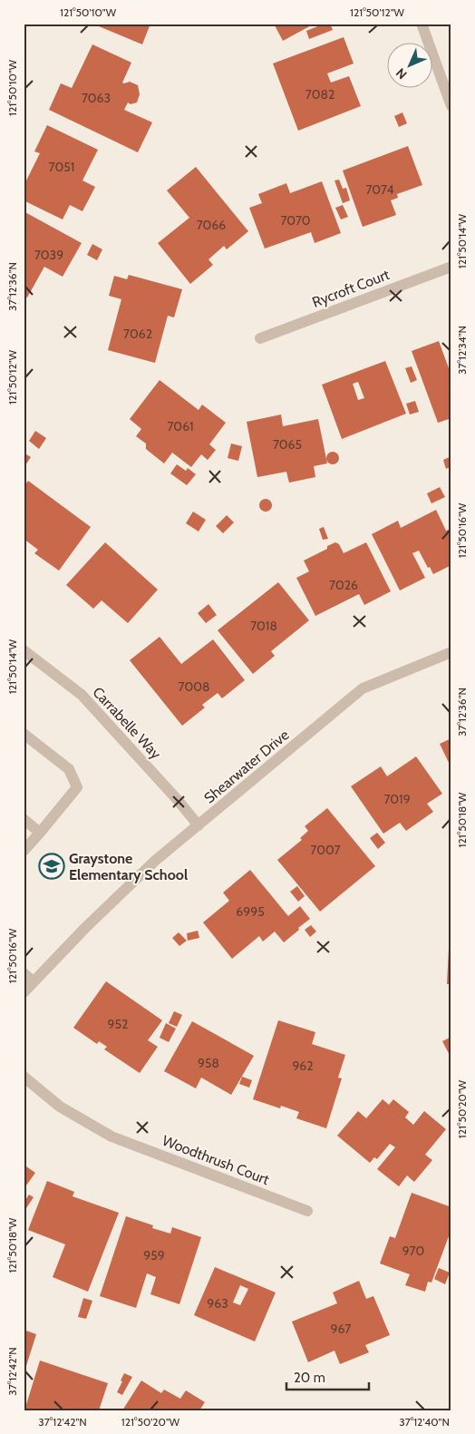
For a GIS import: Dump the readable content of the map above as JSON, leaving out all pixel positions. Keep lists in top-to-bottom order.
{
  "streets": {
    "street": [
      "Rycroft Court",
      "Carrabelle Way",
      "Shearwater Drive",
      "Woodthrush Court"
    ]
  },
  "crossings": [
    ["Carrabelle Way", "Shearwater Drive"]
  ],
  "places": {
    "school or university": ["Graystone Elementary School"]
  },
  "house_numbers": [
    "7082",
    "7063",
    "7051",
    "7074",
    "7070",
    "7066",
    "7039",
    "7062",
    "7061",
    "7065",
    "7026",
    "7018",
    "7008",
    "7019",
    "7007",
    "6995",
    "952",
    "958",
    "962",
    "970",
    "959",
    "963",
    "967"
  ],
  "scale_bar": "20 m",
  "north": "bottom left",
  "coordinates": [
    "121°50'10\"W",
    "121°50'12\"W",
    "121°50'14\"W",
    "37°12'36\"N",
    "37°12'34\"N",
    "121°50'16\"W",
    "121°50'18\"W",
    "121°50'20\"W",
    "37°12'42\"N",
    "37°12'40\"N"
  ]
}
